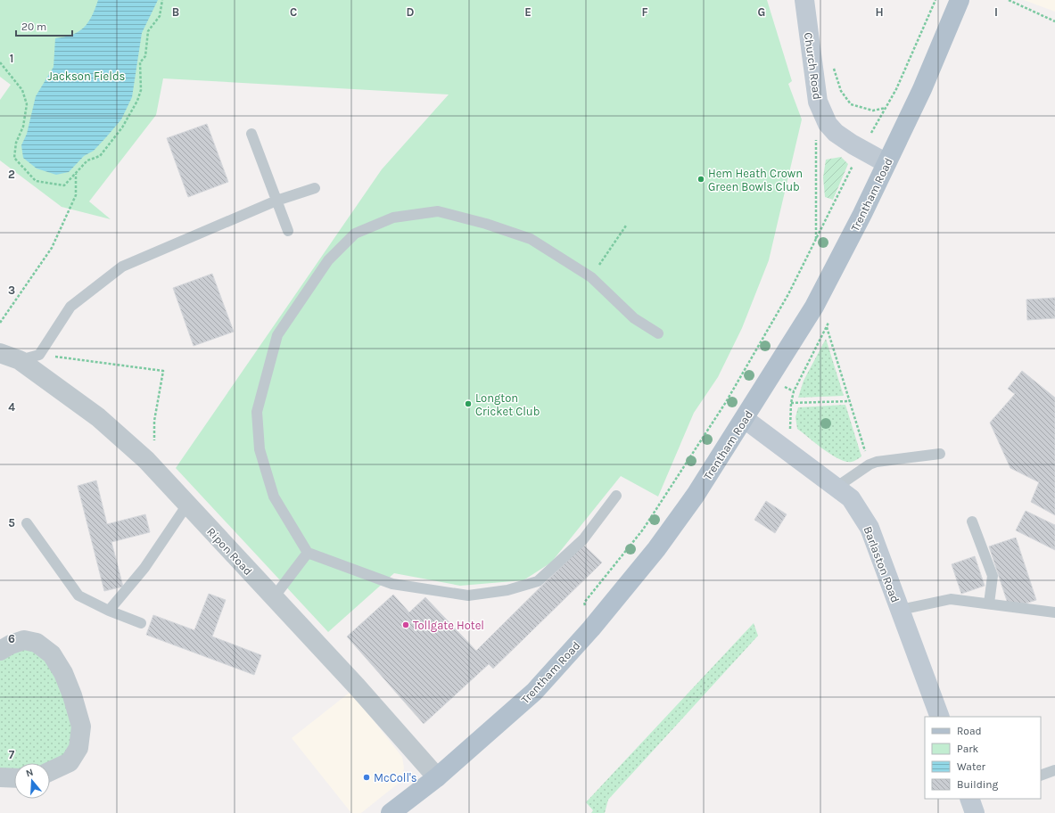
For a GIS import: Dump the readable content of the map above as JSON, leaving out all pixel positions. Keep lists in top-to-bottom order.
{
  "streets": {
    "main road": ["Trentham Road"],
    "street": ["Church Road", "Ripon Road", "Barlaston Road"]
  },
  "crossings": [
    ["Church Road", "Trentham Road"],
    ["Trentham Road", "Ripon Road"],
    ["Trentham Road", "Barlaston Road"]
  ],
  "parks": ["Jackson Fields"],
  "places": [
    "Hem Heath Crown Green Bowls Club",
    "Longton Cricket Club",
    "Tollgate Hotel",
    "McColl's"
  ],
  "legend": [
    "Road",
    "Park",
    "Water",
    "Building"
  ],
  "scale_bar": "20 m",
  "north": "top",
  "grid": {
    "columns": [
      "B",
      "C",
      "D",
      "E",
      "F",
      "G",
      "H",
      "I"
    ],
    "rows": [
      "1",
      "2",
      "3",
      "4",
      "5",
      "6",
      "7"
    ]
  }
}
